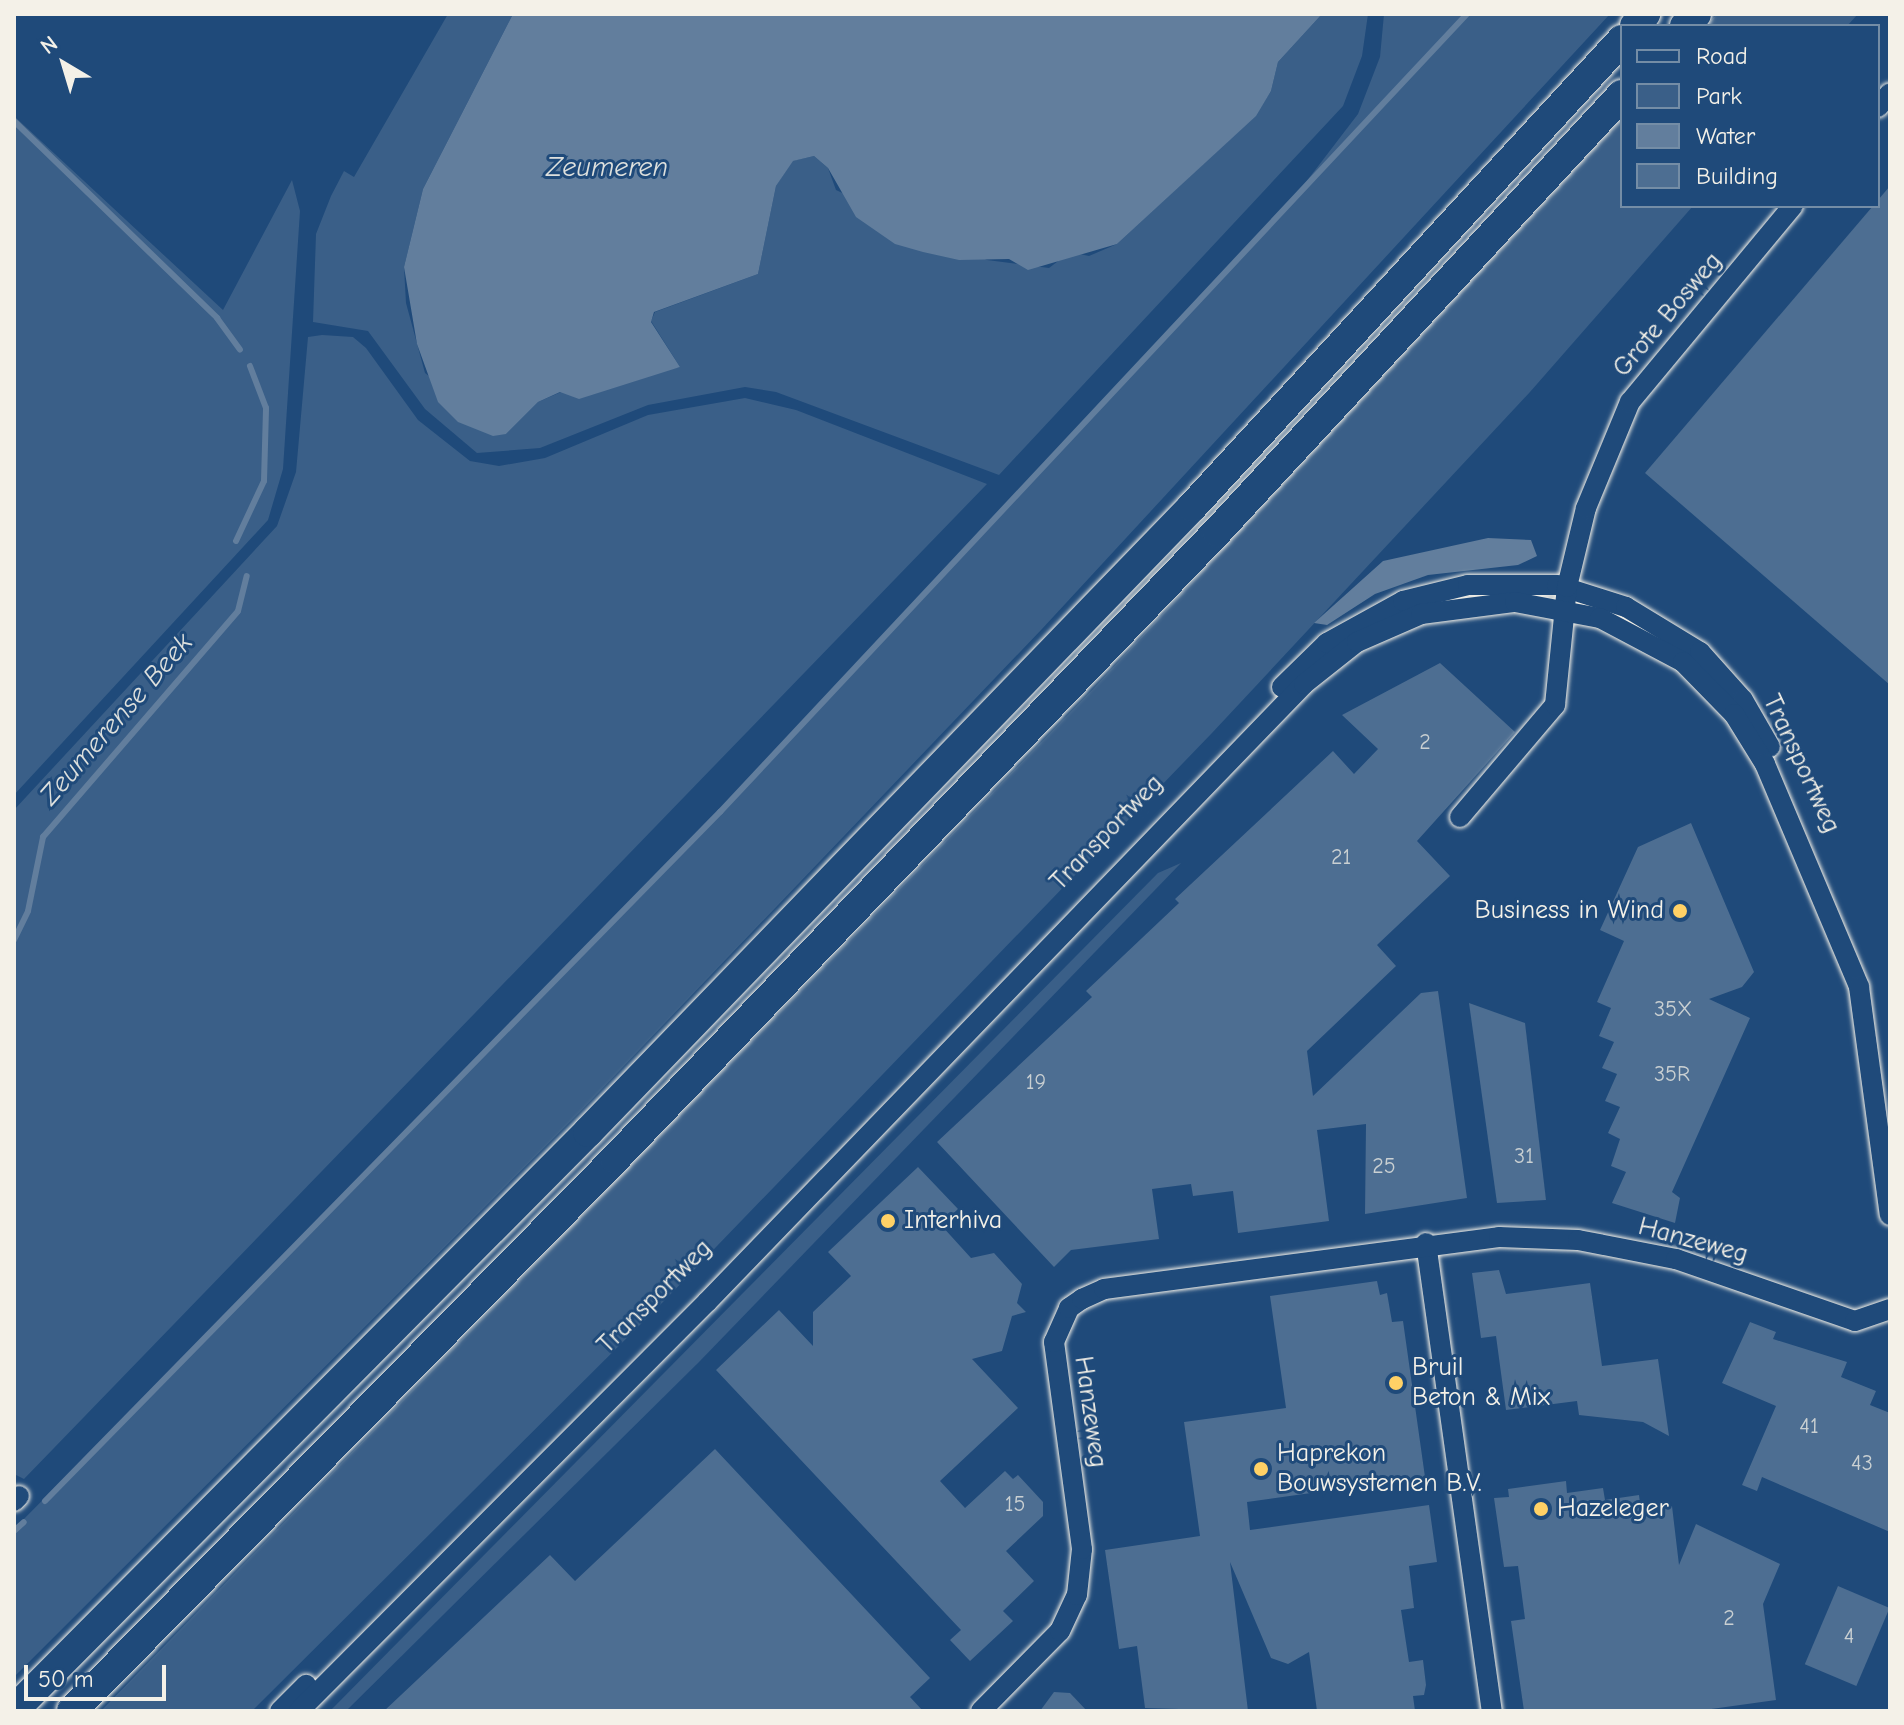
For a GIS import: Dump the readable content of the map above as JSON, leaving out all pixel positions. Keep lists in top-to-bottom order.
{
  "streets": {
    "street": ["Grote Bosweg", "Transportweg", "Hanzeweg"]
  },
  "crossings": [
    ["Grote Bosweg", "Transportweg"]
  ],
  "water": ["Zeumeren", "Zeumerense Beek"],
  "places": [
    "Business in Wind",
    "Interhiva",
    "Bruil Beton & Mix",
    "Haprekon Bouwsystemen B.V.",
    "Hazeleger"
  ],
  "house_numbers": [
    "2",
    "21",
    "35X",
    "35R",
    "19",
    "31",
    "25",
    "41",
    "43",
    "15",
    "2",
    "4"
  ],
  "legend": [
    "Road",
    "Park",
    "Water",
    "Building"
  ],
  "scale_bar": "50 m",
  "north": "top left"
}
